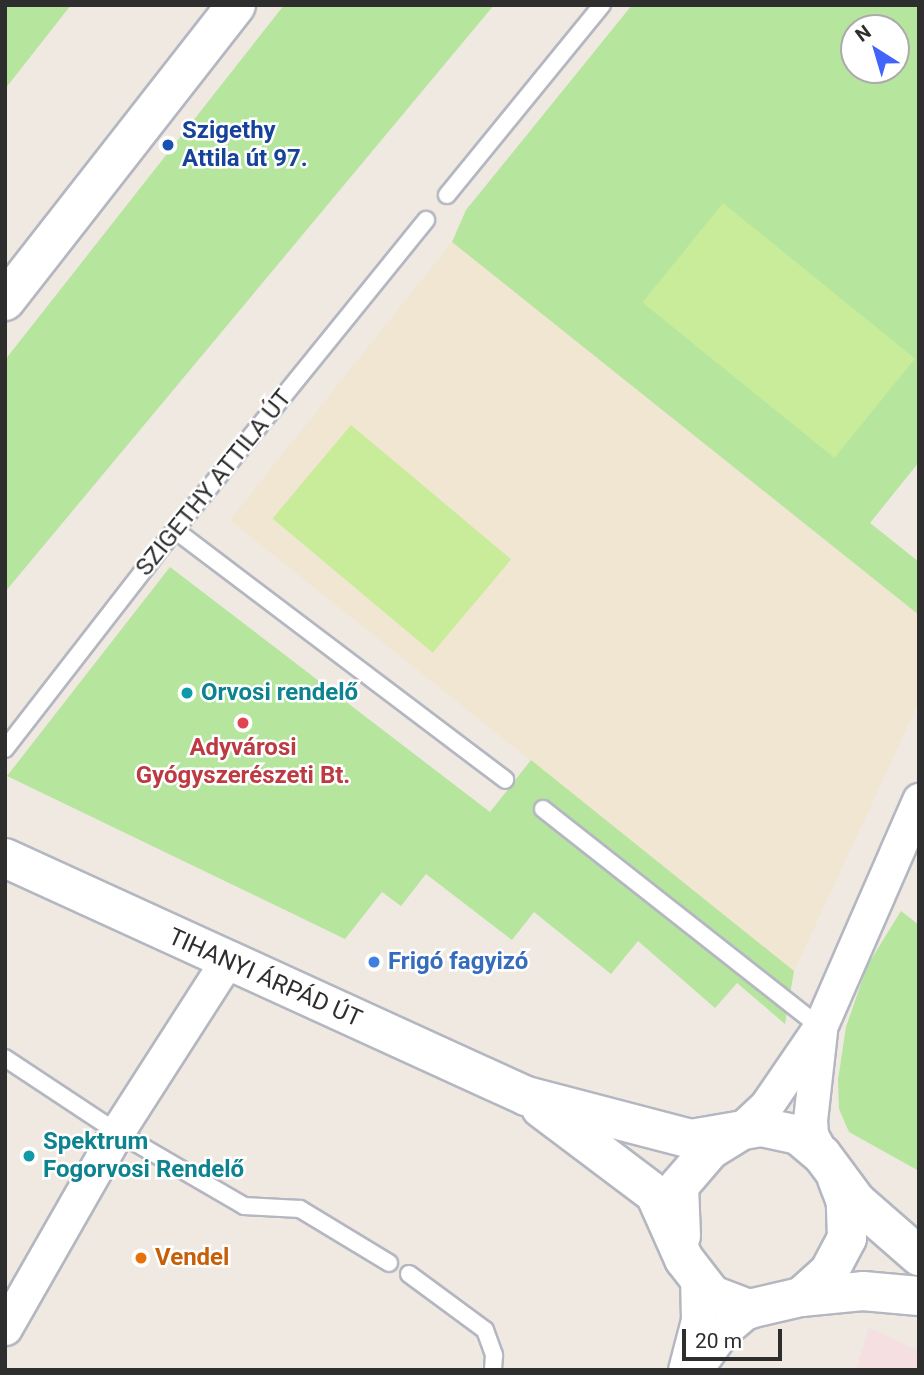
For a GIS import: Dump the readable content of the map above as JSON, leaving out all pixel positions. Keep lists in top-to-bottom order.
{
  "streets": {
    "street": ["TIHANYI ÁRPÁD ÚT"],
    "lane": ["SZIGETHY ATTILA ÚT"]
  },
  "places": [
    "Szigethy Attila út 97.",
    "Orvosi rendelő",
    "Adyvárosi Gyógyszerészeti Bt.",
    "Frigó fagyizó",
    "Spektrum Fogorvosi Rendelő",
    "Vendel"
  ],
  "scale_bar": "20 m",
  "north": "top left"
}
